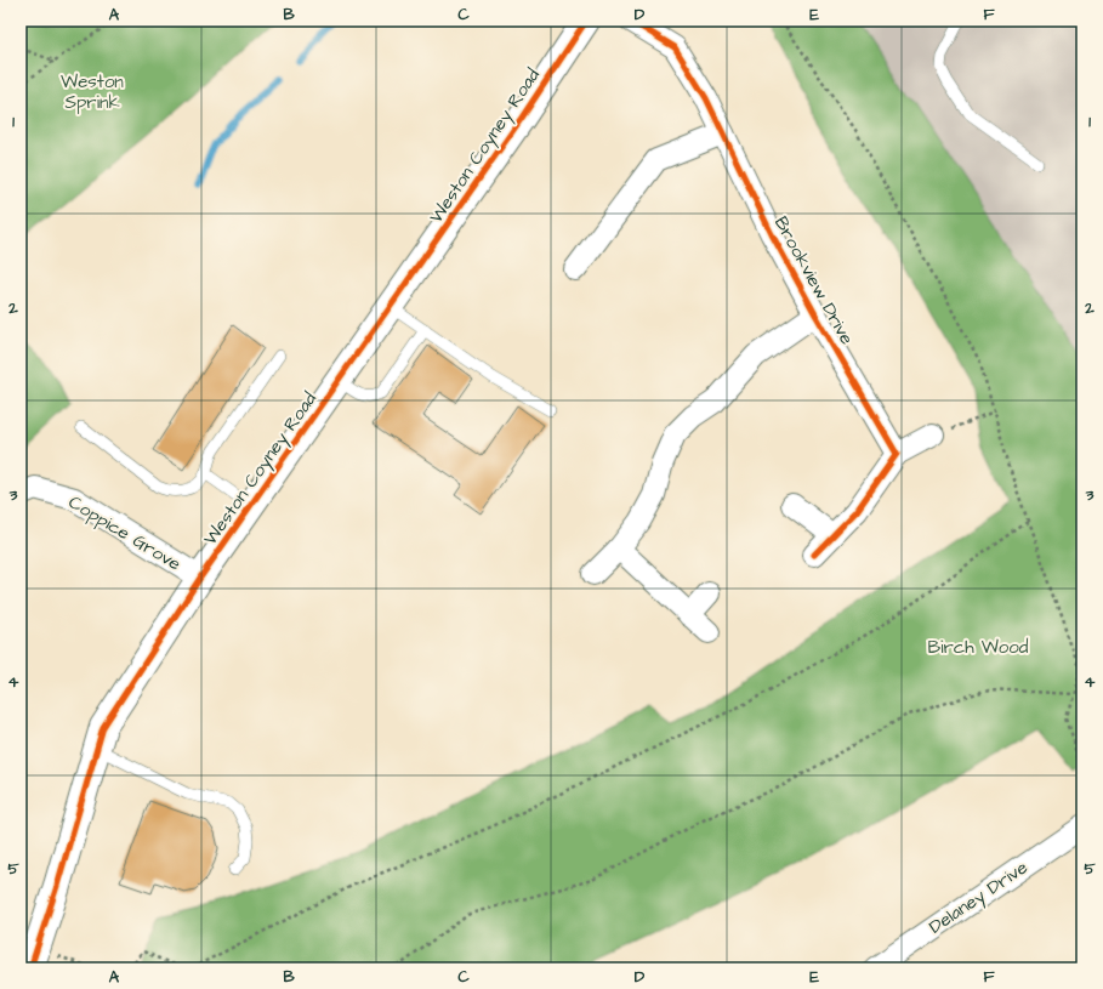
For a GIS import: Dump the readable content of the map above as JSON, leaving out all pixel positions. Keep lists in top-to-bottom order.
{
  "streets": {
    "street": [
      "Weston Coyney Road",
      "Brookview Drive",
      "Coppice Grove",
      "Delaney Drive"
    ]
  },
  "crossings": [
    ["Weston Coyney Road", "Coppice Grove"]
  ],
  "parks": ["Weston Sprink", "Birch Wood"],
  "grid": {
    "columns": [
      "A",
      "B",
      "C",
      "D",
      "E",
      "F"
    ],
    "rows": [
      "1",
      "2",
      "3",
      "4",
      "5"
    ]
  }
}
